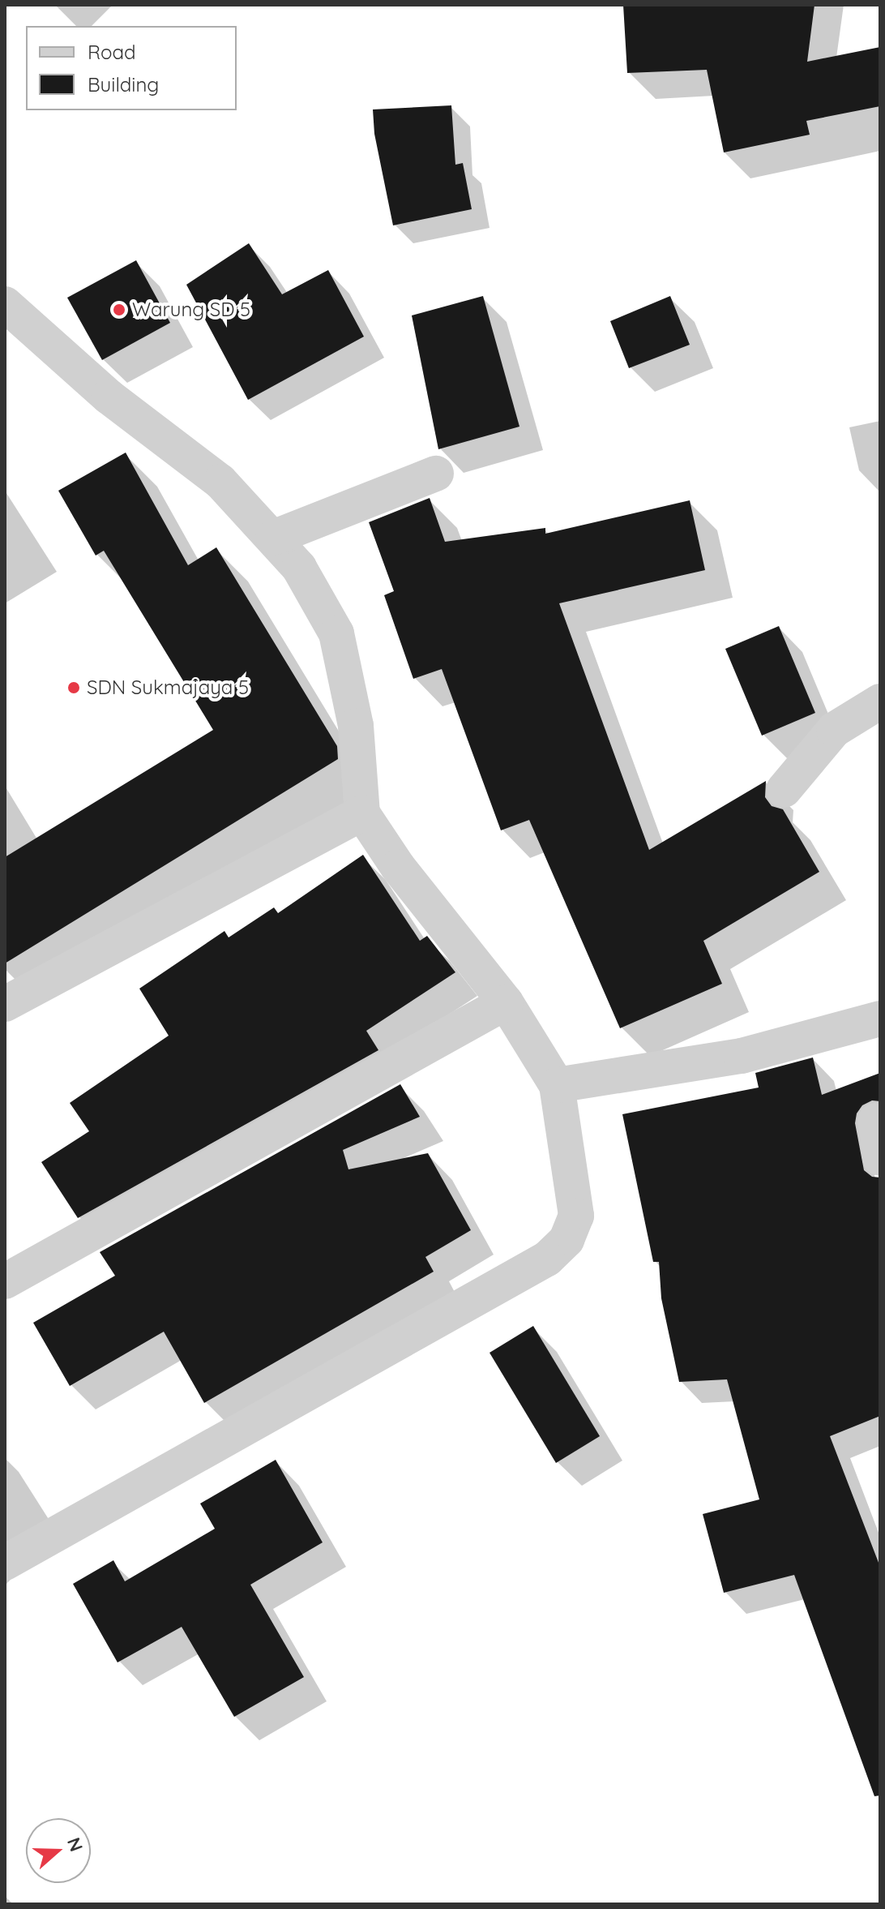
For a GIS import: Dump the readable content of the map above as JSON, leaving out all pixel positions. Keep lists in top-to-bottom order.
{
  "places": ["Warung SD 5", "SDN Sukmajaya 5"],
  "legend": ["Road", "Building"],
  "north": "right"
}
